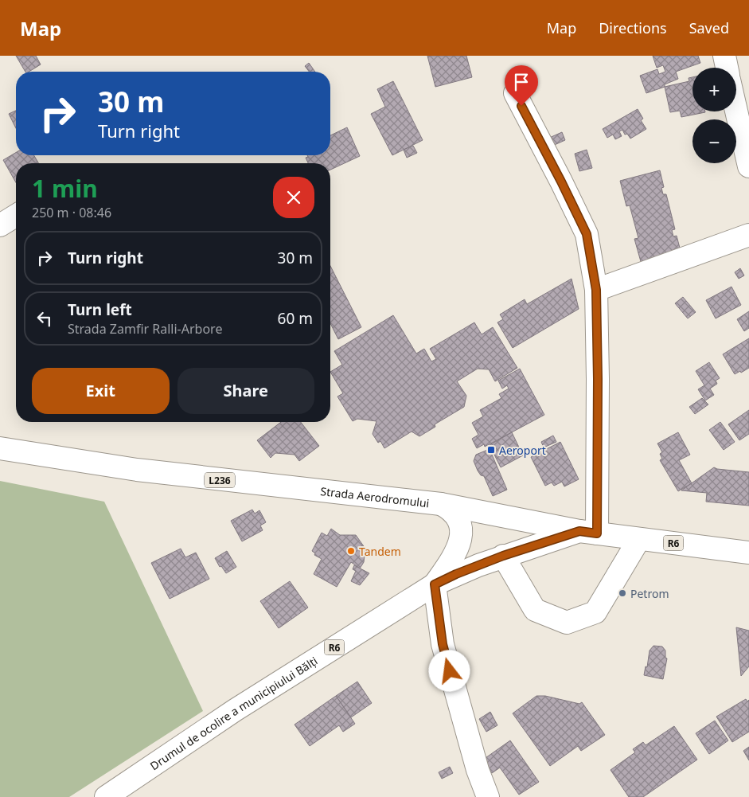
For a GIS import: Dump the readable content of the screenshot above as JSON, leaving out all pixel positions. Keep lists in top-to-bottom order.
{
  "streets": {
    "main road": [
      "L236",
      "Strada Aerodromului",
      "R6",
      "Drumul de ocolire a municipiului Bălți"
    ]
  },
  "crossings": [
    ["Strada Aerodromului", "Drumul de ocolire a municipiului Bălți"]
  ],
  "places": {
    "transit": ["Aeroport"],
    "other": ["Tandem", "Petrom"]
  },
  "page": {
    "header": "Map",
    "nav": ["Map", "Directions", "Saved"],
    "map_buttons": ["+", "−"],
    "turn": ["30 m", "Turn right"],
    "heading": ["1 min", "250 m · 08:46"],
    "list": [
      {
        "name": "Turn right",
        "value": "30 m"
      },
      {
        "name": "Turn left",
        "note": "Strada Zamfir Ralli-Arbore",
        "value": "60 m"
      }
    ],
    "buttons": ["Exit", "Share"]
  }
}
